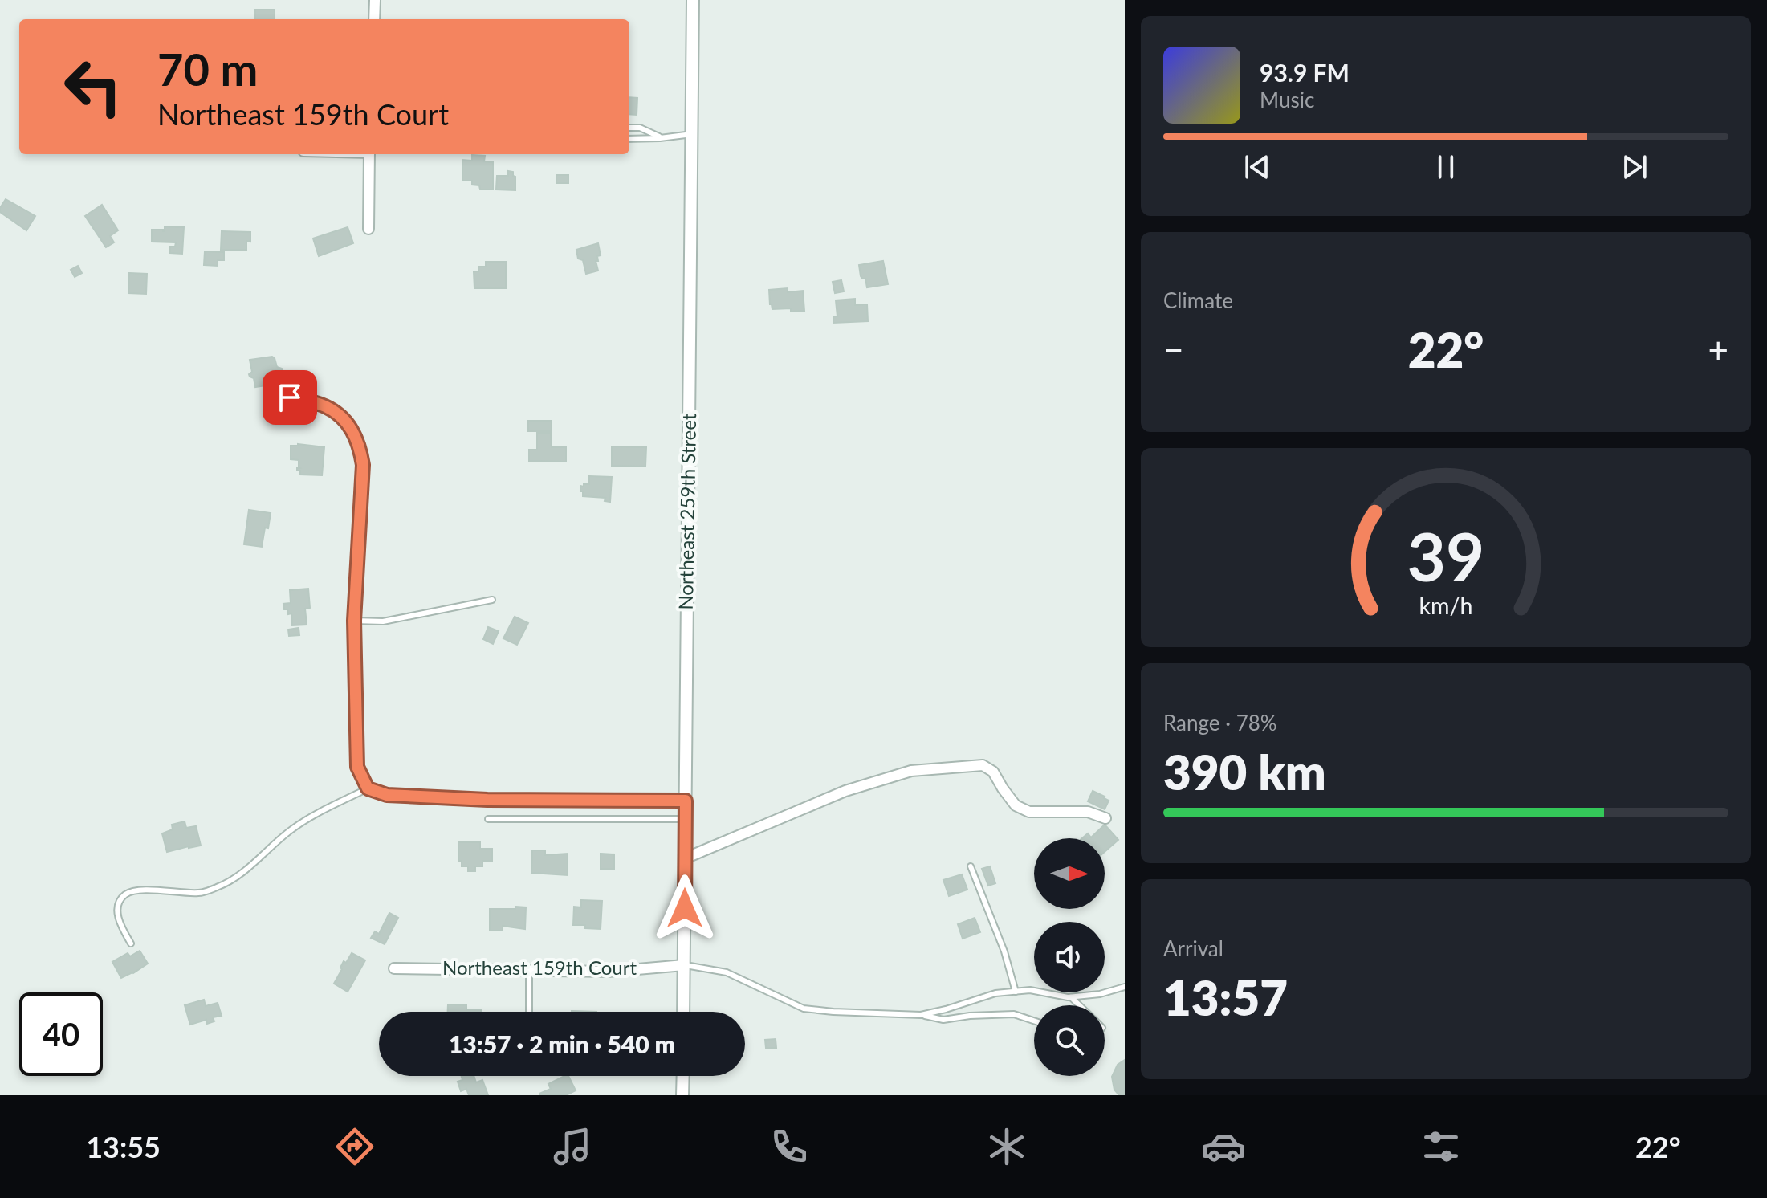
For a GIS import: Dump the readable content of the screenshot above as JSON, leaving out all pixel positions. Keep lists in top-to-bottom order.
{
  "streets": {
    "street": ["Northeast 259th Street", "Northeast 159th Court"]
  },
  "crossings": [
    ["Northeast 259th Street", "Northeast 159th Court"]
  ],
  "north": "right",
  "page": {
    "turn": ["70 m", "Northeast 159th Court"],
    "song": ["93.9 FM", "Music"],
    "tile": [
      "Climate",
      ["Range · 78%", "390 km"],
      ["Arrival", "13:57"]
    ],
    "heat": ["−", "22°", "+"],
    "limit": "40",
    "trip": "13:57 · 2 min · 540 m",
    "tabs": ["13:55", "22°"],
    "gauge": ["39", "km/h"]
  }
}
